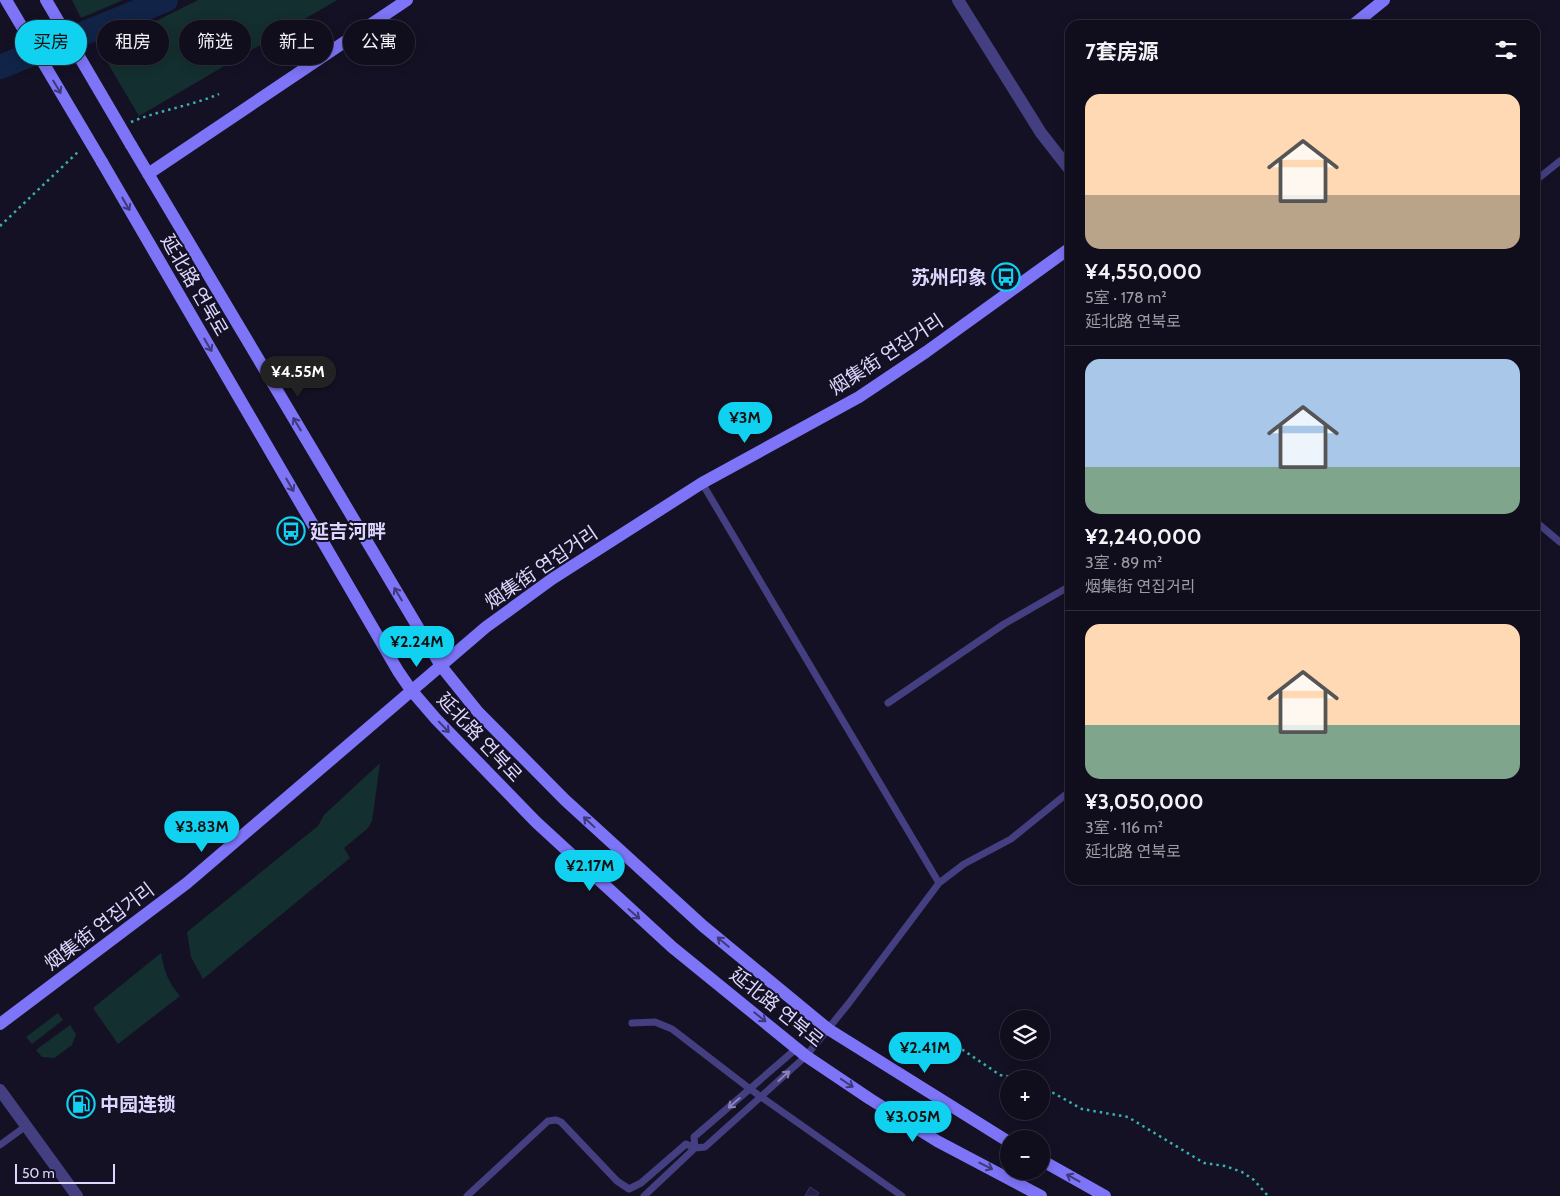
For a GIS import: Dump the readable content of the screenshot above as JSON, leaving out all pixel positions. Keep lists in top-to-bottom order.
{
  "streets": {
    "main road": ["延北路 연북로", "烟集街 연집거리"]
  },
  "crossings": [
    ["延北路 연북로", "烟集街 연집거리"]
  ],
  "places": {
    "bus stop": ["苏州印象", "延吉河畔"],
    "fuel station": ["中园连锁"]
  },
  "scale_bar": "50 m",
  "page": {
    "chip": [
      "买房",
      "租房",
      "筛选",
      "新上",
      "公寓"
    ],
    "heading": "7套房源",
    "list": [
      {
        "name": "¥4,550,000",
        "note": "5室 · 178 m² · 延北路 연북로"
      },
      {
        "name": "¥2,240,000",
        "note": "3室 · 89 m² · 烟集街 연집거리"
      },
      {
        "name": "¥3,050,000",
        "note": "3室 · 116 m² · 延北路 연북로"
      }
    ],
    "price": [
      "¥4.55M",
      "¥3M",
      "¥2.24M",
      "¥3.83M",
      "¥2.17M",
      "¥2.41M",
      "¥3.05M"
    ],
    "map_buttons": ["+", "−"],
    "scale": "50 m"
  }
}
